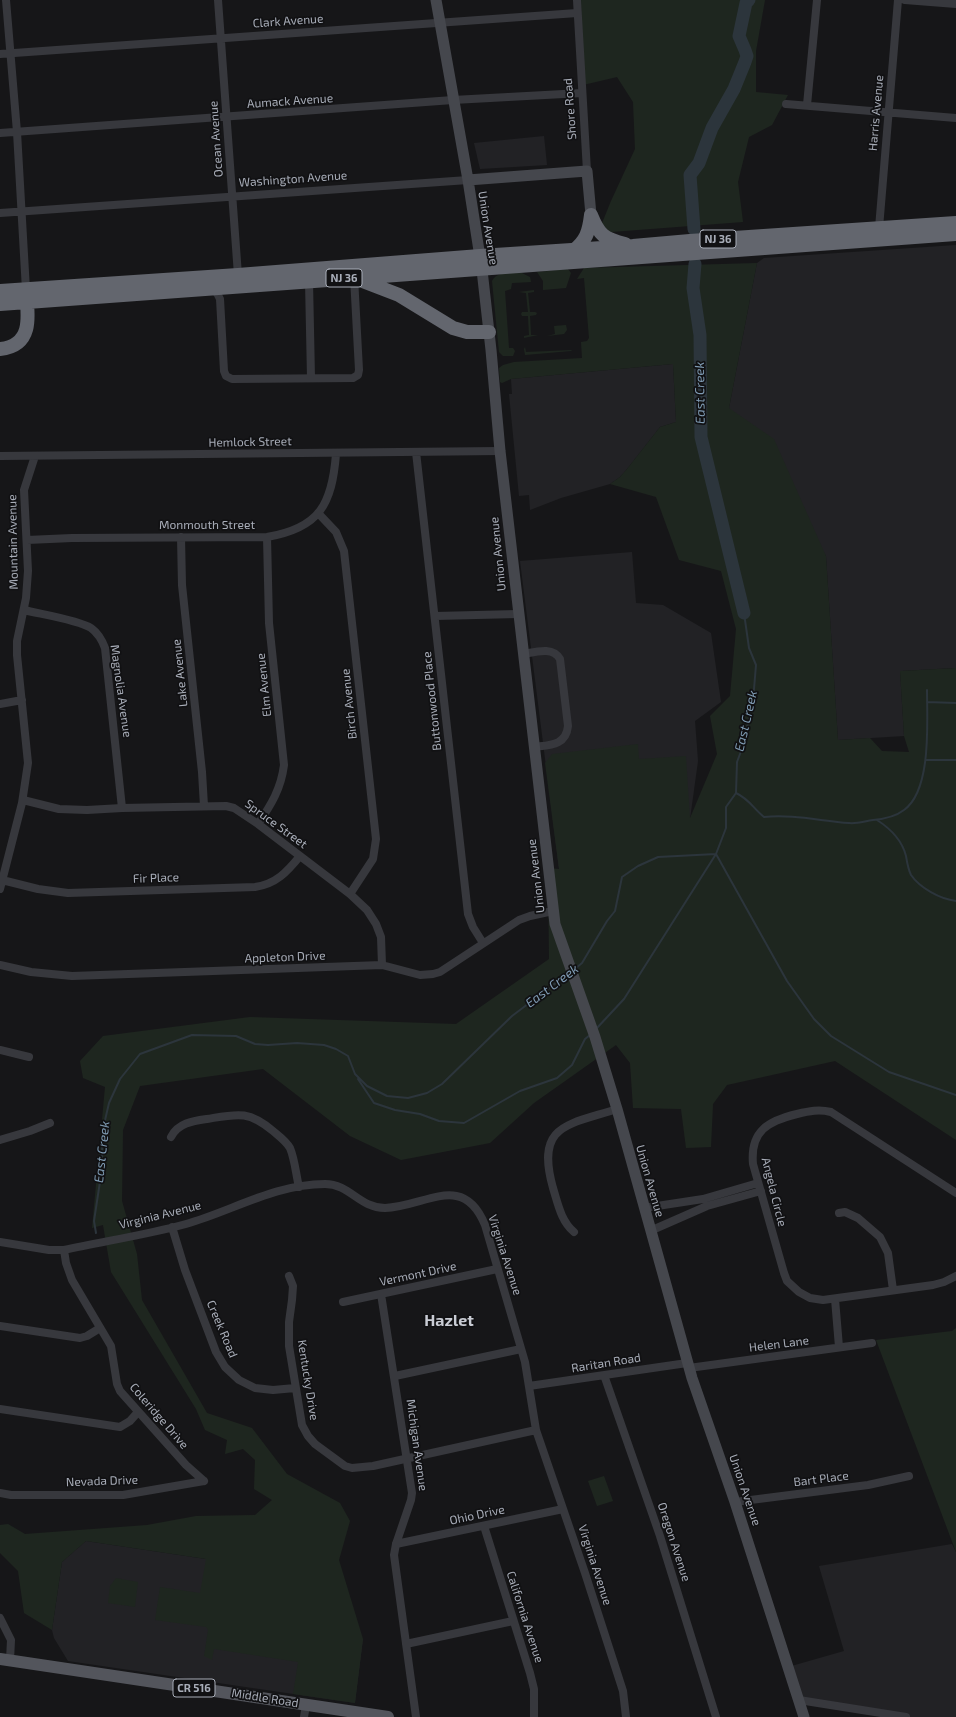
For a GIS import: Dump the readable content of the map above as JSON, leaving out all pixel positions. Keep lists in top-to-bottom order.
{
  "streets": {
    "highway": ["NJ 36"],
    "main road": ["CR 516", "Middle Road"],
    "street": [
      "Clark Avenue",
      "Aumack Avenue",
      "Shore Road",
      "Harris Avenue",
      "Ocean Avenue",
      "Washington Avenue",
      "Union Avenue",
      "Hemlock Street",
      "Monmouth Street",
      "Mountain Avenue",
      "Lake Avenue",
      "Elm Avenue",
      "Magnolia Avenue",
      "Buttonwood Place",
      "Birch Avenue",
      "Spruce Street",
      "Fir Place",
      "Appleton Drive",
      "Angela Circle",
      "Virginia Avenue",
      "Vermont Drive",
      "Creek Road",
      "Helen Lane",
      "Raritan Road",
      "Kentucky Drive",
      "Coleridge Drive",
      "Michigan Avenue",
      "Bart Place",
      "Nevada Drive",
      "Ohio Drive",
      "Oregon Avenue",
      "California Avenue"
    ]
  },
  "crossings": [
    ["Clark Avenue", "Shore Road"],
    ["Clark Avenue", "Ocean Avenue"],
    ["Clark Avenue", "Union Avenue"],
    ["Aumack Avenue", "Shore Road"],
    ["Aumack Avenue", "Ocean Avenue"],
    ["Aumack Avenue", "Union Avenue"],
    ["Shore Road", "Washington Avenue"],
    ["Harris Avenue", "NJ 36"],
    ["Ocean Avenue", "Washington Avenue"],
    ["Ocean Avenue", "NJ 36"],
    ["Washington Avenue", "Union Avenue"],
    ["Union Avenue", "NJ 36"],
    ["Union Avenue", "Hemlock Street"],
    ["Union Avenue", "Appleton Drive"],
    ["Union Avenue", "Helen Lane"],
    ["Union Avenue", "Raritan Road"],
    ["Union Avenue", "Bart Place"],
    ["Hemlock Street", "Monmouth Street"],
    ["Hemlock Street", "Mountain Avenue"],
    ["Hemlock Street", "Buttonwood Place"],
    ["Monmouth Street", "Mountain Avenue"],
    ["Monmouth Street", "Lake Avenue"],
    ["Monmouth Street", "Elm Avenue"],
    ["Monmouth Street", "Birch Avenue"],
    ["Mountain Avenue", "Magnolia Avenue"],
    ["Mountain Avenue", "Spruce Street"],
    ["Mountain Avenue", "Fir Place"],
    ["Lake Avenue", "Spruce Street"],
    ["Elm Avenue", "Spruce Street"],
    ["Magnolia Avenue", "Spruce Street"],
    ["Buttonwood Place", "Appleton Drive"],
    ["Birch Avenue", "Spruce Street"],
    ["Spruce Street", "Fir Place"],
    ["Spruce Street", "Appleton Drive"],
    ["Virginia Avenue", "Vermont Drive"],
    ["Virginia Avenue", "Creek Road"],
    ["Virginia Avenue", "Raritan Road"],
    ["Virginia Avenue", "Kentucky Drive"],
    ["Virginia Avenue", "Coleridge Drive"],
    ["Virginia Avenue", "Ohio Drive"],
    ["Vermont Drive", "Michigan Avenue"],
    ["Creek Road", "Kentucky Drive"],
    ["Helen Lane", "Raritan Road"],
    ["Raritan Road", "Oregon Avenue"],
    ["Kentucky Drive", "Michigan Avenue"],
    ["Coleridge Drive", "Nevada Drive"],
    ["Michigan Avenue", "Ohio Drive"],
    ["Ohio Drive", "California Avenue"]
  ],
  "districts": ["Hazlet"],
  "water": ["East Creek"]
}
